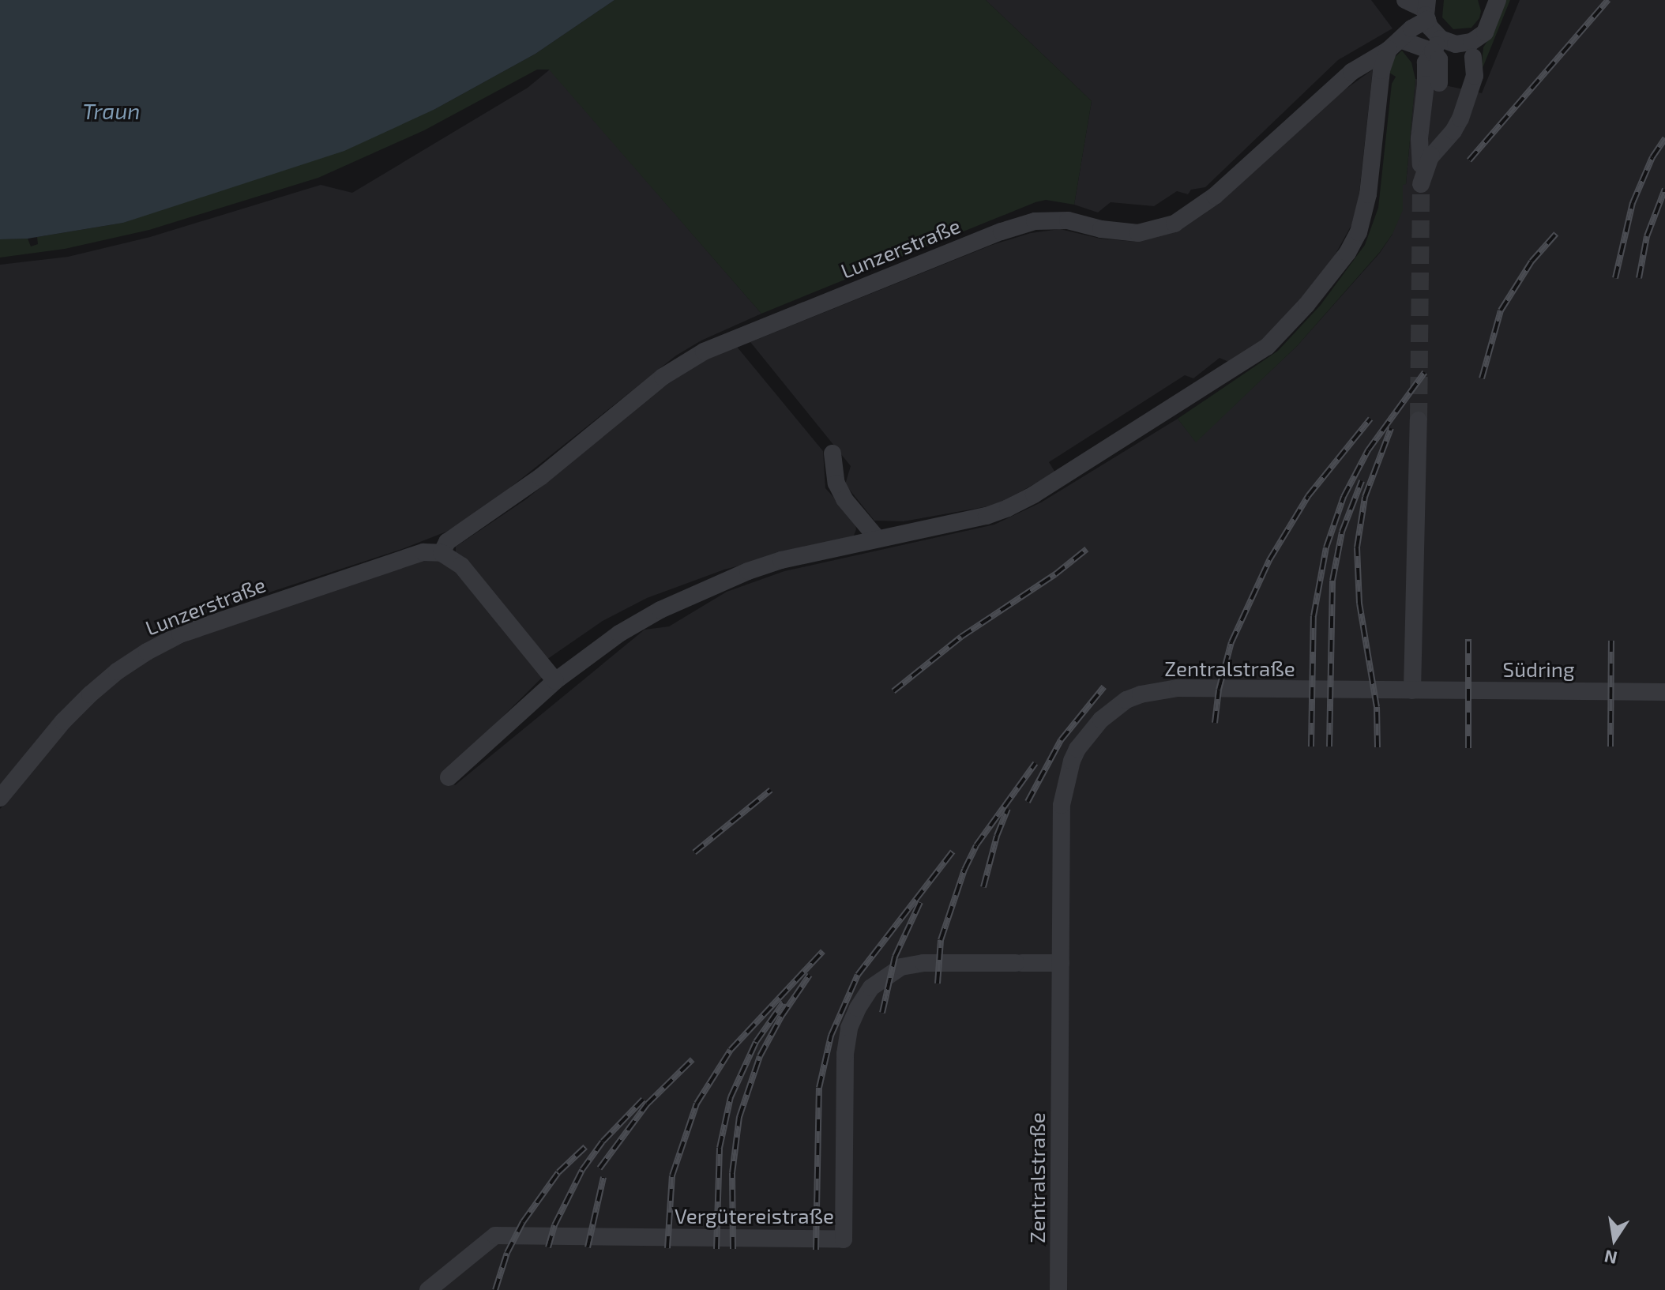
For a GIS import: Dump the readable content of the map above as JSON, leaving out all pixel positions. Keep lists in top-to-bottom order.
{
  "streets": {
    "street": [
      "Lunzerstraße",
      "Zentralstraße",
      "Südring",
      "Vergütereistraße"
    ]
  },
  "crossings": [
    ["Zentralstraße", "Südring"],
    ["Zentralstraße", "Vergütereistraße"]
  ],
  "water": ["Traun"],
  "north": "bottom"
}
